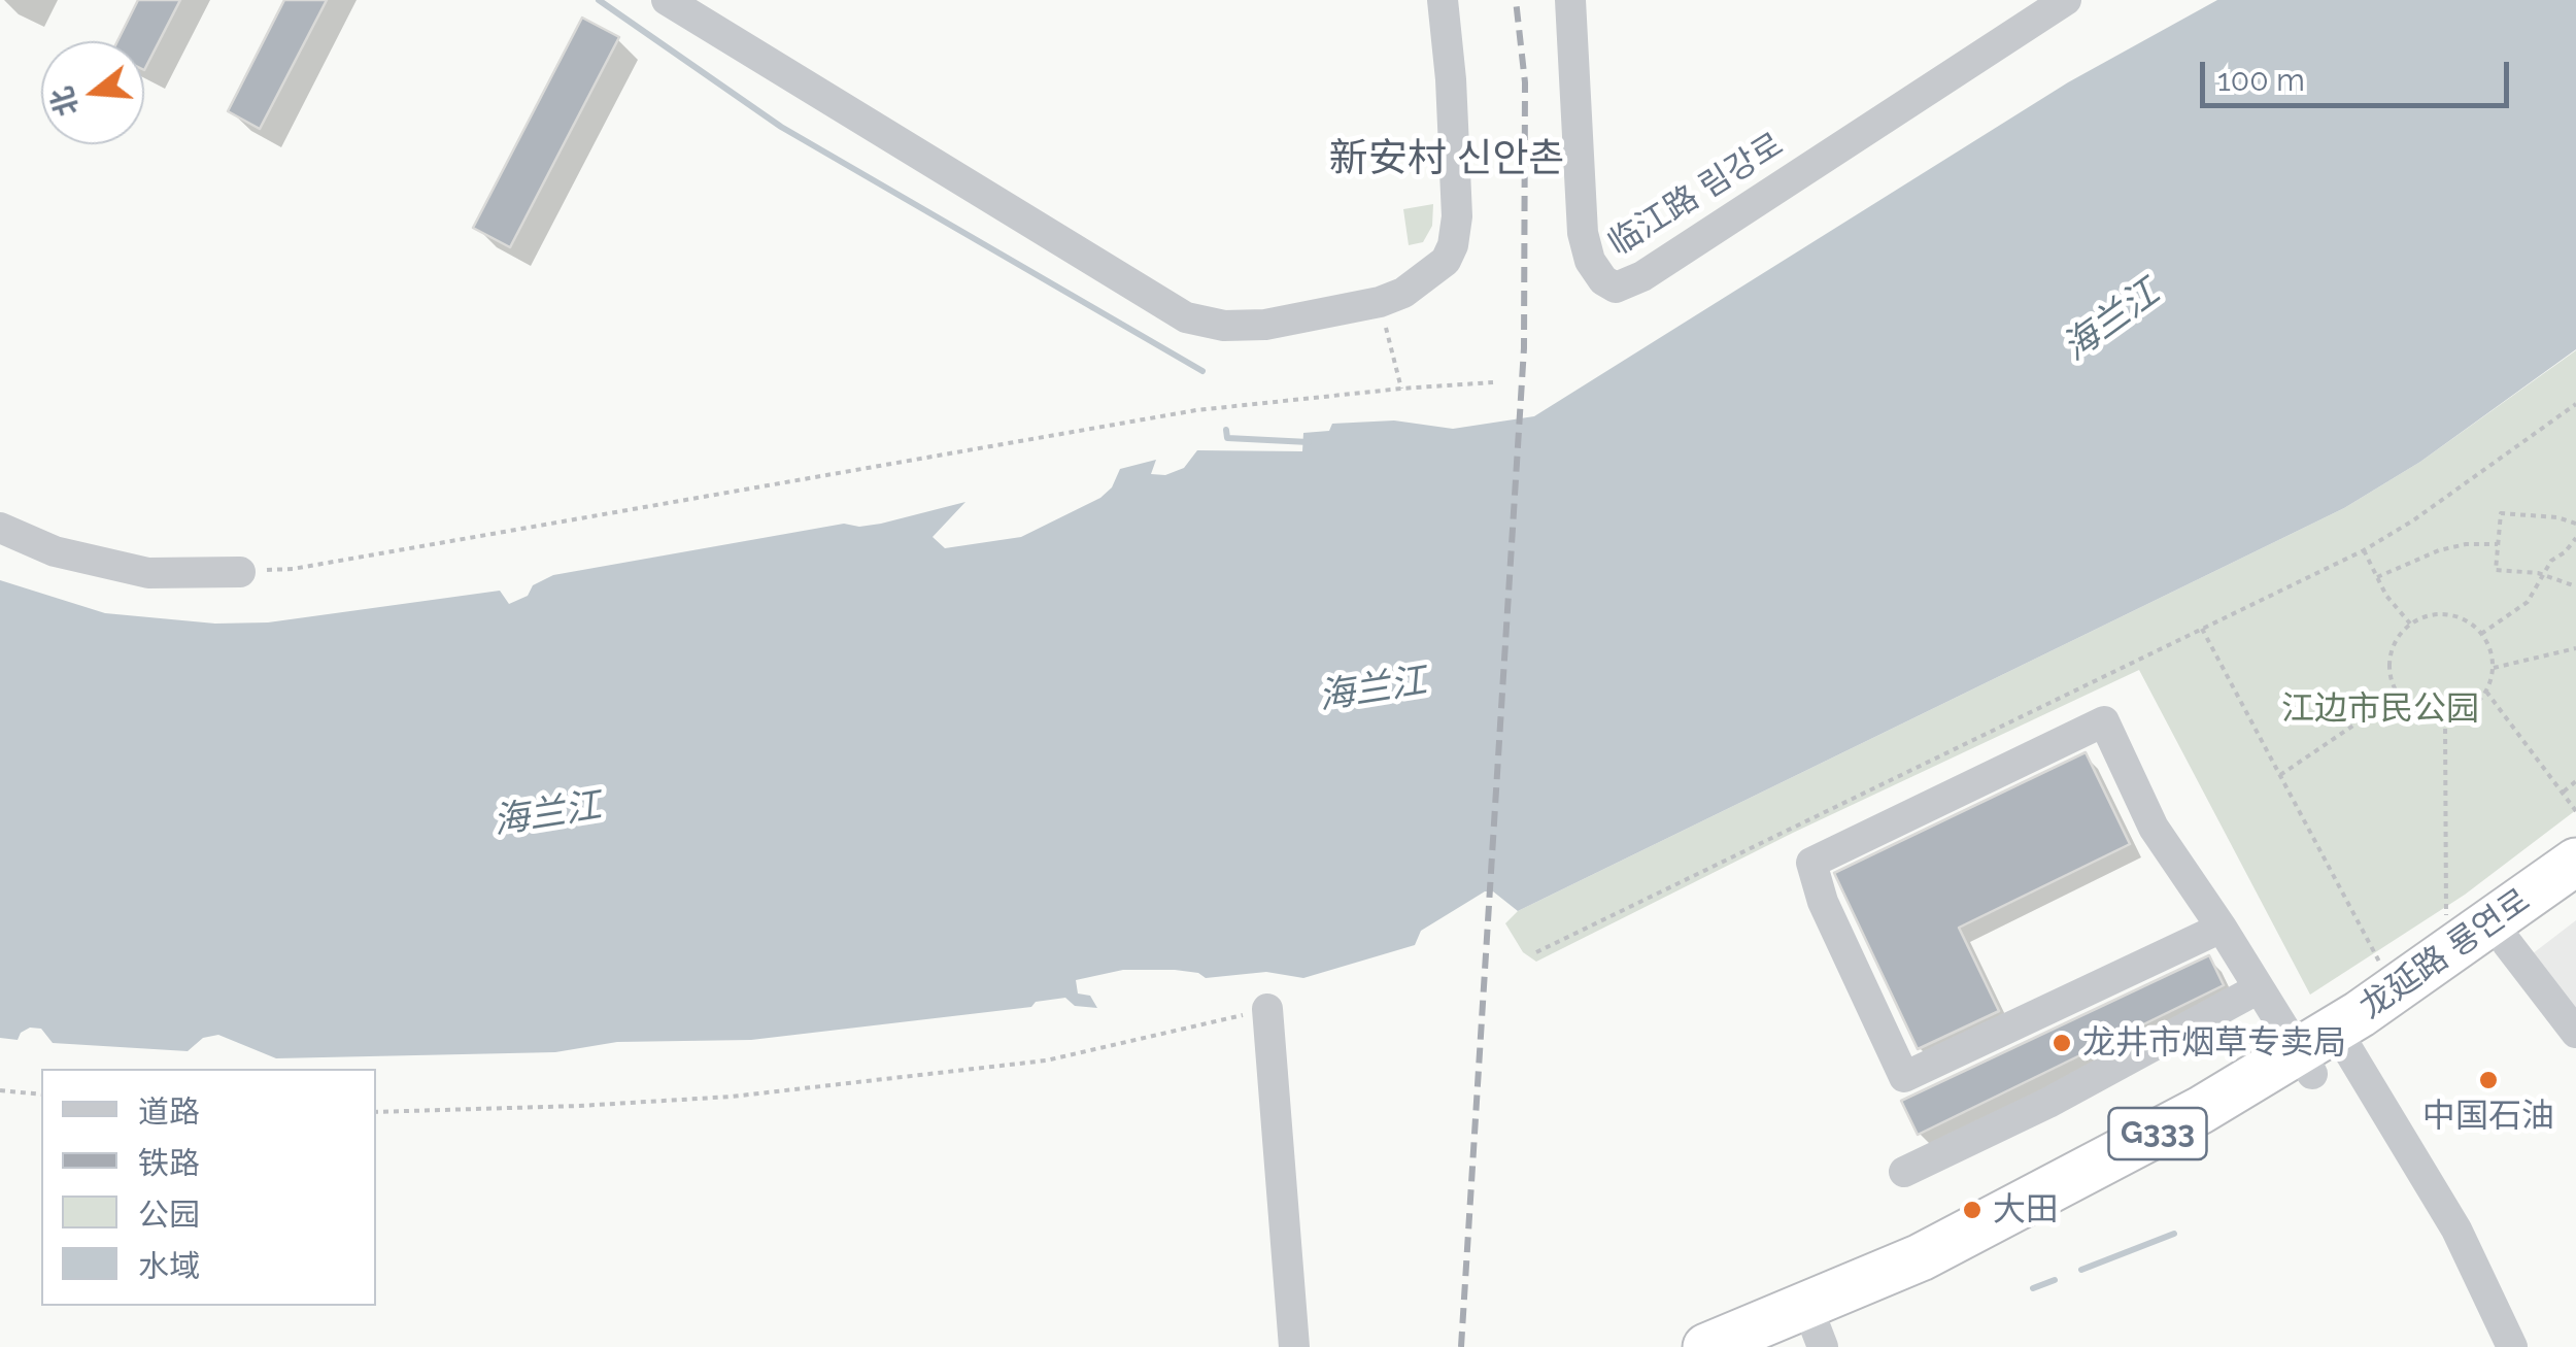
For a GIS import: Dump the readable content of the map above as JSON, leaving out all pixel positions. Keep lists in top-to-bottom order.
{
  "streets": {
    "highway": ["龙延路 룡연로", "G333"],
    "street": ["临江路 림강로"]
  },
  "districts": ["新安村 신안촌"],
  "water": ["海兰江"],
  "parks": ["江边市民公园"],
  "places": ["龙井市烟草专卖局", "中国石油", "大田"],
  "legend": [
    "道路",
    "铁路",
    "公园",
    "水域"
  ],
  "scale_bar": "100 m",
  "north": "left"
}
